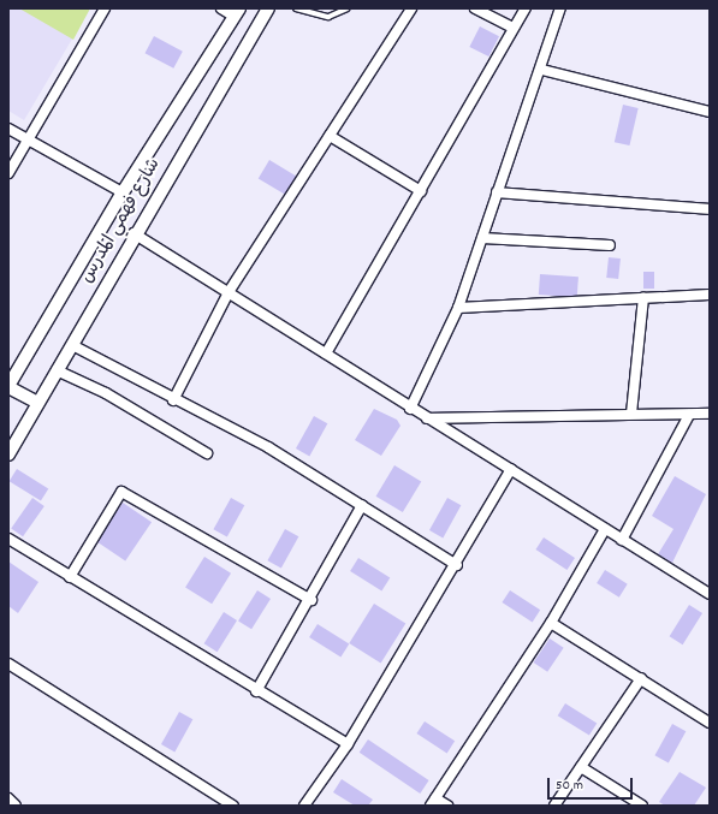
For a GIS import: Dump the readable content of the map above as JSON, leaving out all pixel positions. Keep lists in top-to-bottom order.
{
  "streets": {
    "street": ["شارع فهمي المدرس"]
  },
  "scale_bar": "50 m"
}
